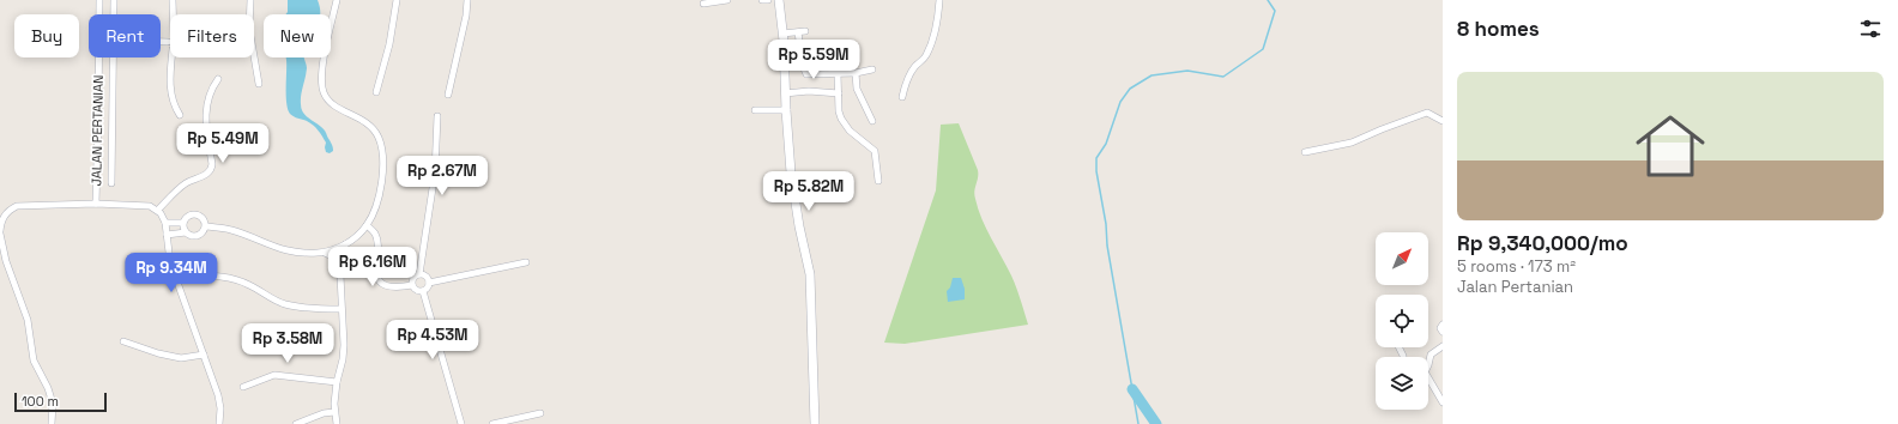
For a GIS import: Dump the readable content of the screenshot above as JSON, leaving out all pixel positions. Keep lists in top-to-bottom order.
{
  "streets": {
    "street": ["JALAN PERTANIAN"]
  },
  "scale_bar": "100 m",
  "north": "top right",
  "page": {
    "heading": "8 homes",
    "chip": [
      "Buy",
      "Rent",
      "Filters",
      "New"
    ],
    "price": [
      "Rp 5.59M",
      "Rp 5.49M",
      "Rp 2.67M",
      "Rp 5.82M",
      "Rp 6.16M",
      "Rp 9.34M",
      "Rp 4.53M",
      "Rp 3.58M"
    ],
    "list": [
      {
        "name": "Rp 9,340,000/mo",
        "note": "5 rooms · 173 m² · Jalan Pertanian"
      }
    ],
    "scale": "100 m"
  }
}
